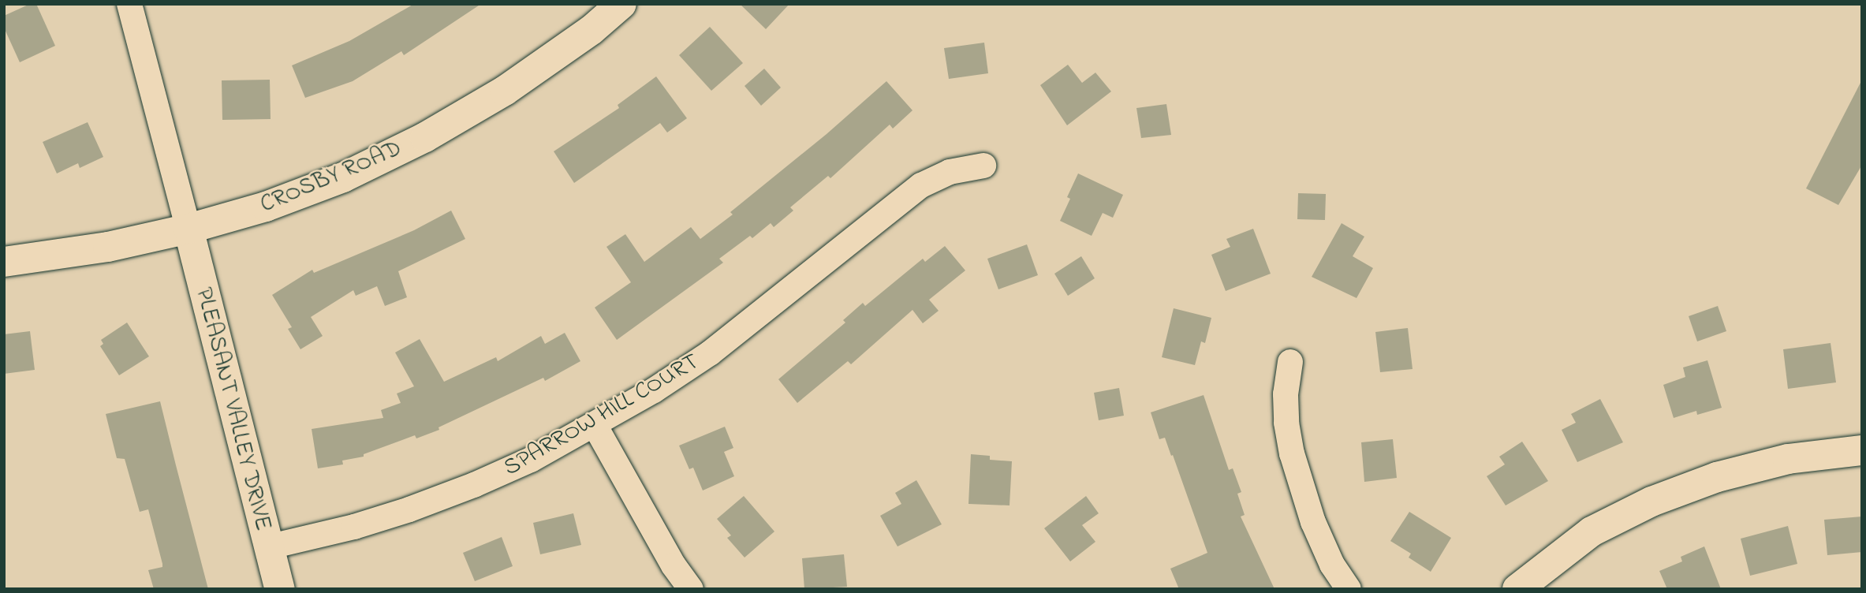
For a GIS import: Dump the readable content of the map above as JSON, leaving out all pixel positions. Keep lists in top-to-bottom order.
{
  "streets": {
    "street": ["CROSBY ROAD", "PLEASANT VALLEY DRIVE", "SPARROW HILL COURT"]
  },
  "crossings": [
    ["CROSBY ROAD", "PLEASANT VALLEY DRIVE"],
    ["PLEASANT VALLEY DRIVE", "SPARROW HILL COURT"]
  ]
}
